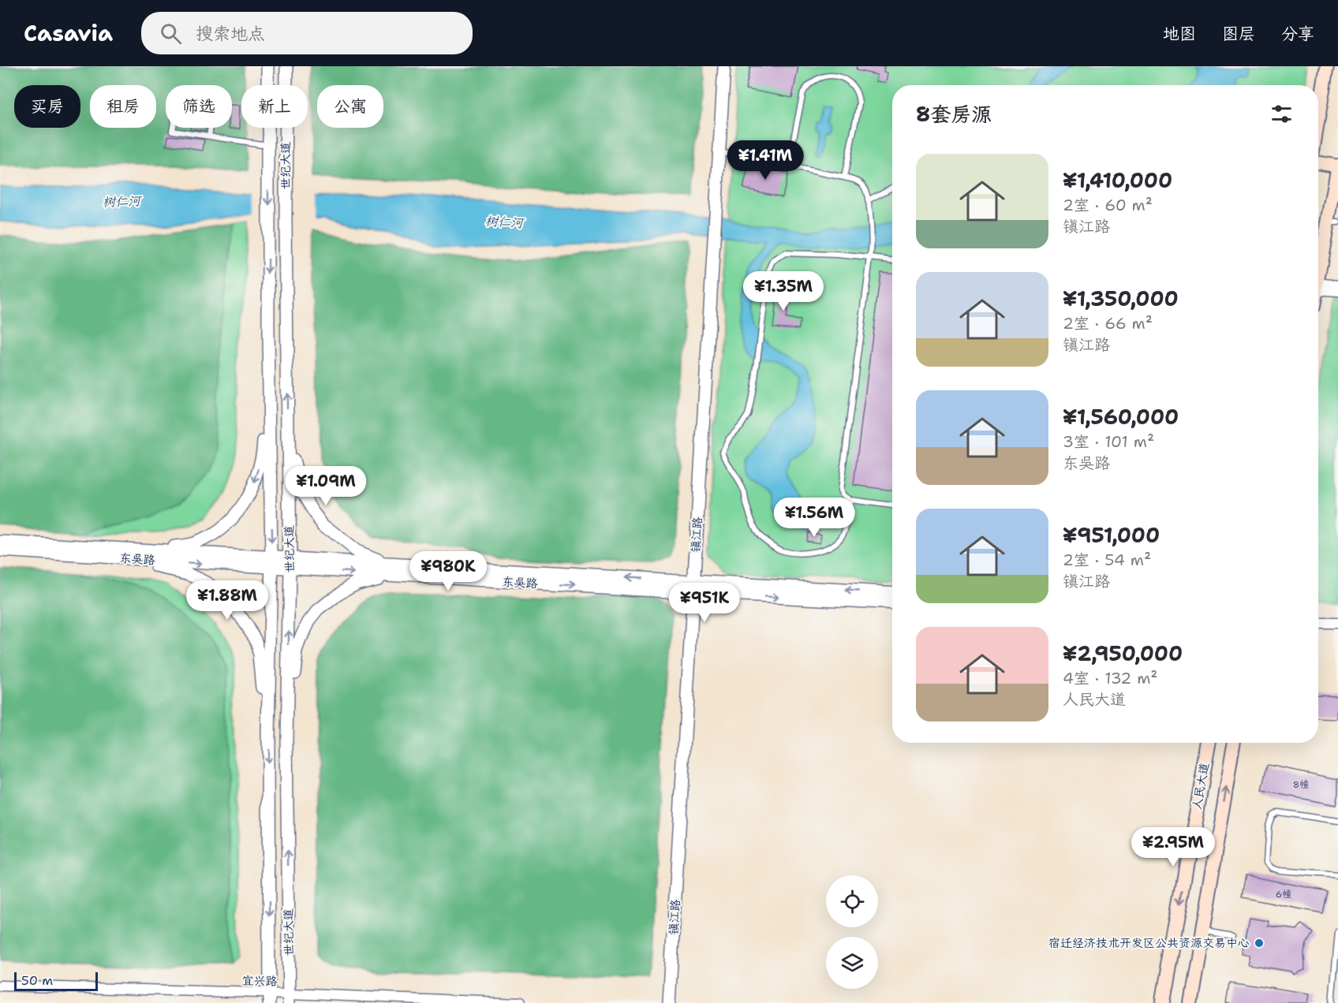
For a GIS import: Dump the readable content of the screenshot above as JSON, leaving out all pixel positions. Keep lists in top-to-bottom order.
{
  "streets": {
    "main road": ["人民大道"],
    "street": [
      "世纪大道",
      "镇江路",
      "东吴路",
      "宜兴路"
    ]
  },
  "crossings": [
    ["世纪大道", "东吴路"],
    ["世纪大道", "宜兴路"],
    ["镇江路", "东吴路"]
  ],
  "water": ["树仁河"],
  "places": ["宿迁经济技术开发区公共资源交易中心"],
  "house_numbers": ["8幢", "6幢"],
  "scale_bar": "50 m",
  "page": {
    "header": "Casavia",
    "search": "搜索地点",
    "nav": ["地图", "图层", "分享"],
    "chip": [
      "买房",
      "租房",
      "筛选",
      "新上",
      "公寓"
    ],
    "heading": "8套房源",
    "price": [
      "¥1.41M",
      "¥1.35M",
      "¥1.09M",
      "¥1.56M",
      "¥980K",
      "¥1.88M",
      "¥951K",
      "¥2.95M"
    ],
    "list": [
      {
        "name": "¥1,410,000",
        "note": "2室 · 60 m² · 镇江路"
      },
      {
        "name": "¥1,350,000",
        "note": "2室 · 66 m² · 镇江路"
      },
      {
        "name": "¥1,560,000",
        "note": "3室 · 101 m² · 东吴路"
      },
      {
        "name": "¥951,000",
        "note": "2室 · 54 m² · 镇江路"
      },
      {
        "name": "¥2,950,000",
        "note": "4室 · 132 m² · 人民大道"
      }
    ],
    "scale": "50 m"
  }
}
